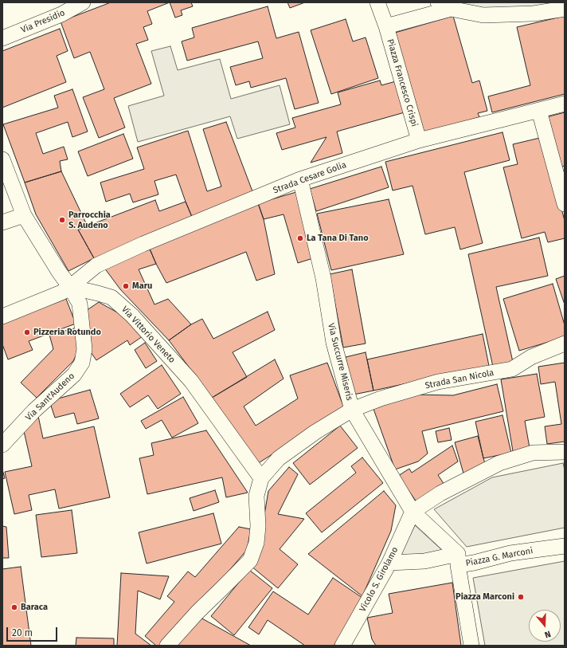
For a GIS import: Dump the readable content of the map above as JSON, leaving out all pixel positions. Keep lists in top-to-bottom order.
{
  "streets": {
    "street": [
      "Via Presidio",
      "Piazza Francesco Crispi",
      "Strada Cesare Golia",
      "Via Vittorio Veneto",
      "Via Succurre Miseris",
      "Strada San Nicola",
      "Via Sant'Audeno",
      "Piazza G. Marconi",
      "Vicolo S. Girolamo"
    ]
  },
  "crossings": [
    ["Piazza Francesco Crispi", "Strada Cesare Golia"],
    ["Strada Cesare Golia", "Via Vittorio Veneto"],
    ["Strada Cesare Golia", "Via Succurre Miseris"],
    ["Strada Cesare Golia", "Via Sant'Audeno"],
    ["Via Vittorio Veneto", "Strada San Nicola"],
    ["Via Vittorio Veneto", "Via Sant'Audeno"],
    ["Via Succurre Miseris", "Strada San Nicola"],
    ["Via Succurre Miseris", "Piazza G. Marconi"],
    ["Via Succurre Miseris", "Vicolo S. Girolamo"]
  ],
  "places": [
    "Parrocchia S. Audeno",
    "La Tana Di Tano",
    "Maru",
    "Pizzeria Rotundo",
    "Piazza Marconi",
    "Baraca"
  ],
  "scale_bar": "20 m",
  "north": "bottom"
}
